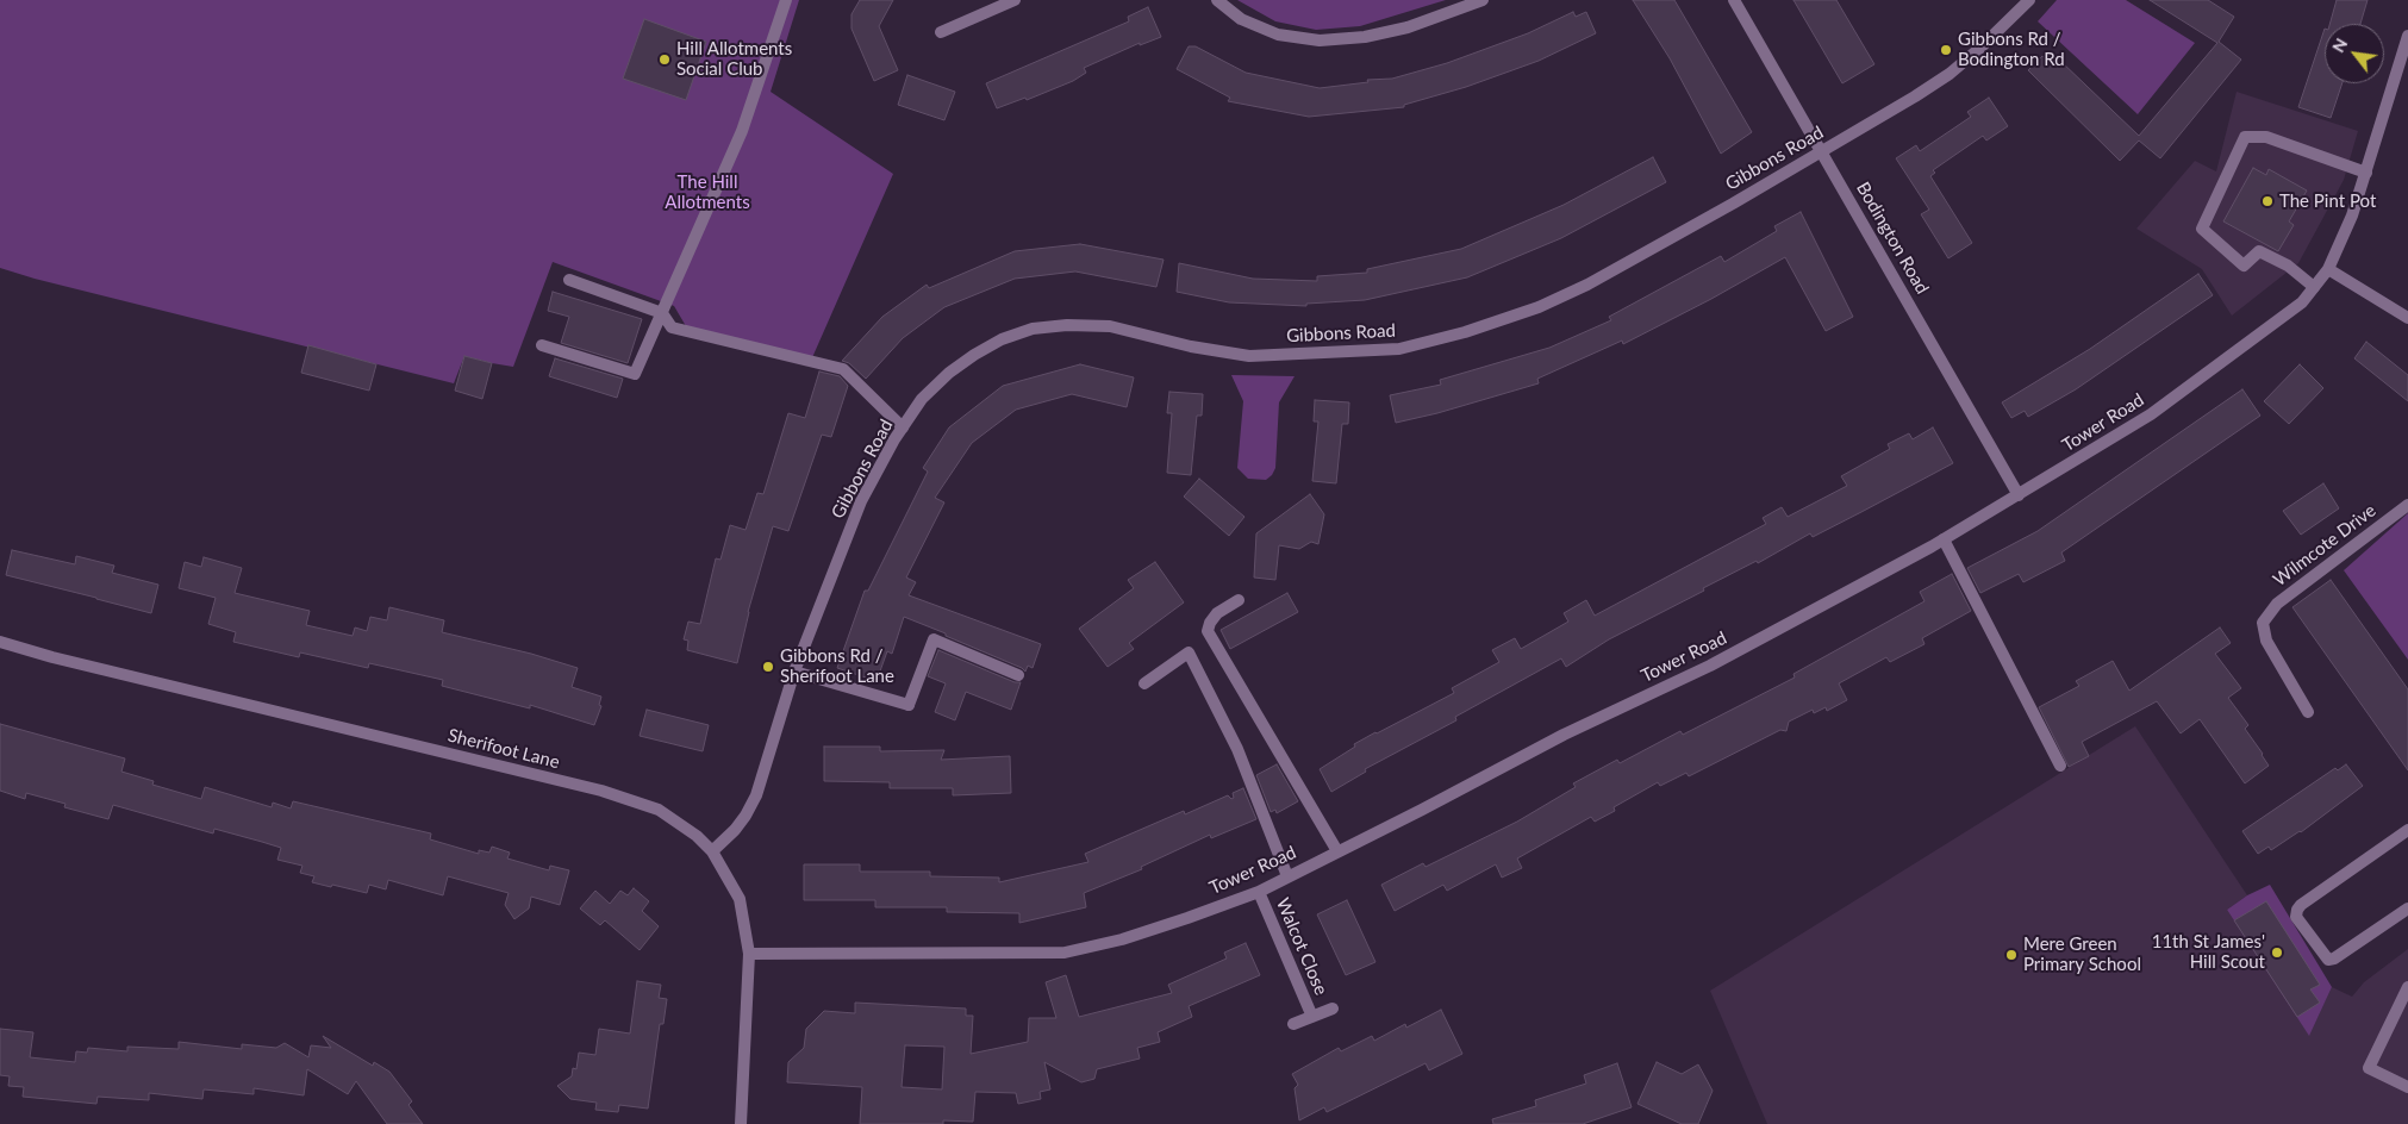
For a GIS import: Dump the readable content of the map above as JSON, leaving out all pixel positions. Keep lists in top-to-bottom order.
{
  "streets": {
    "street": [
      "Gibbons Road",
      "Bodington Road",
      "Tower Road",
      "Wilmcote Drive",
      "Sherifoot Lane",
      "Walcot Close"
    ]
  },
  "crossings": [
    ["Gibbons Road", "Bodington Road"],
    ["Gibbons Road", "Sherifoot Lane"],
    ["Bodington Road", "Tower Road"],
    ["Tower Road", "Sherifoot Lane"],
    ["Tower Road", "Walcot Close"]
  ],
  "parks": ["The Hill Allotments"],
  "places": [
    "Gibbons Rd / Bodington Rd",
    "Hill Allotments Social Club",
    "The Pint Pot",
    "Gibbons Rd / Sherifoot Lane",
    "11th St James' Hill Scout",
    "Mere Green Primary School"
  ],
  "north": "top left"
}
